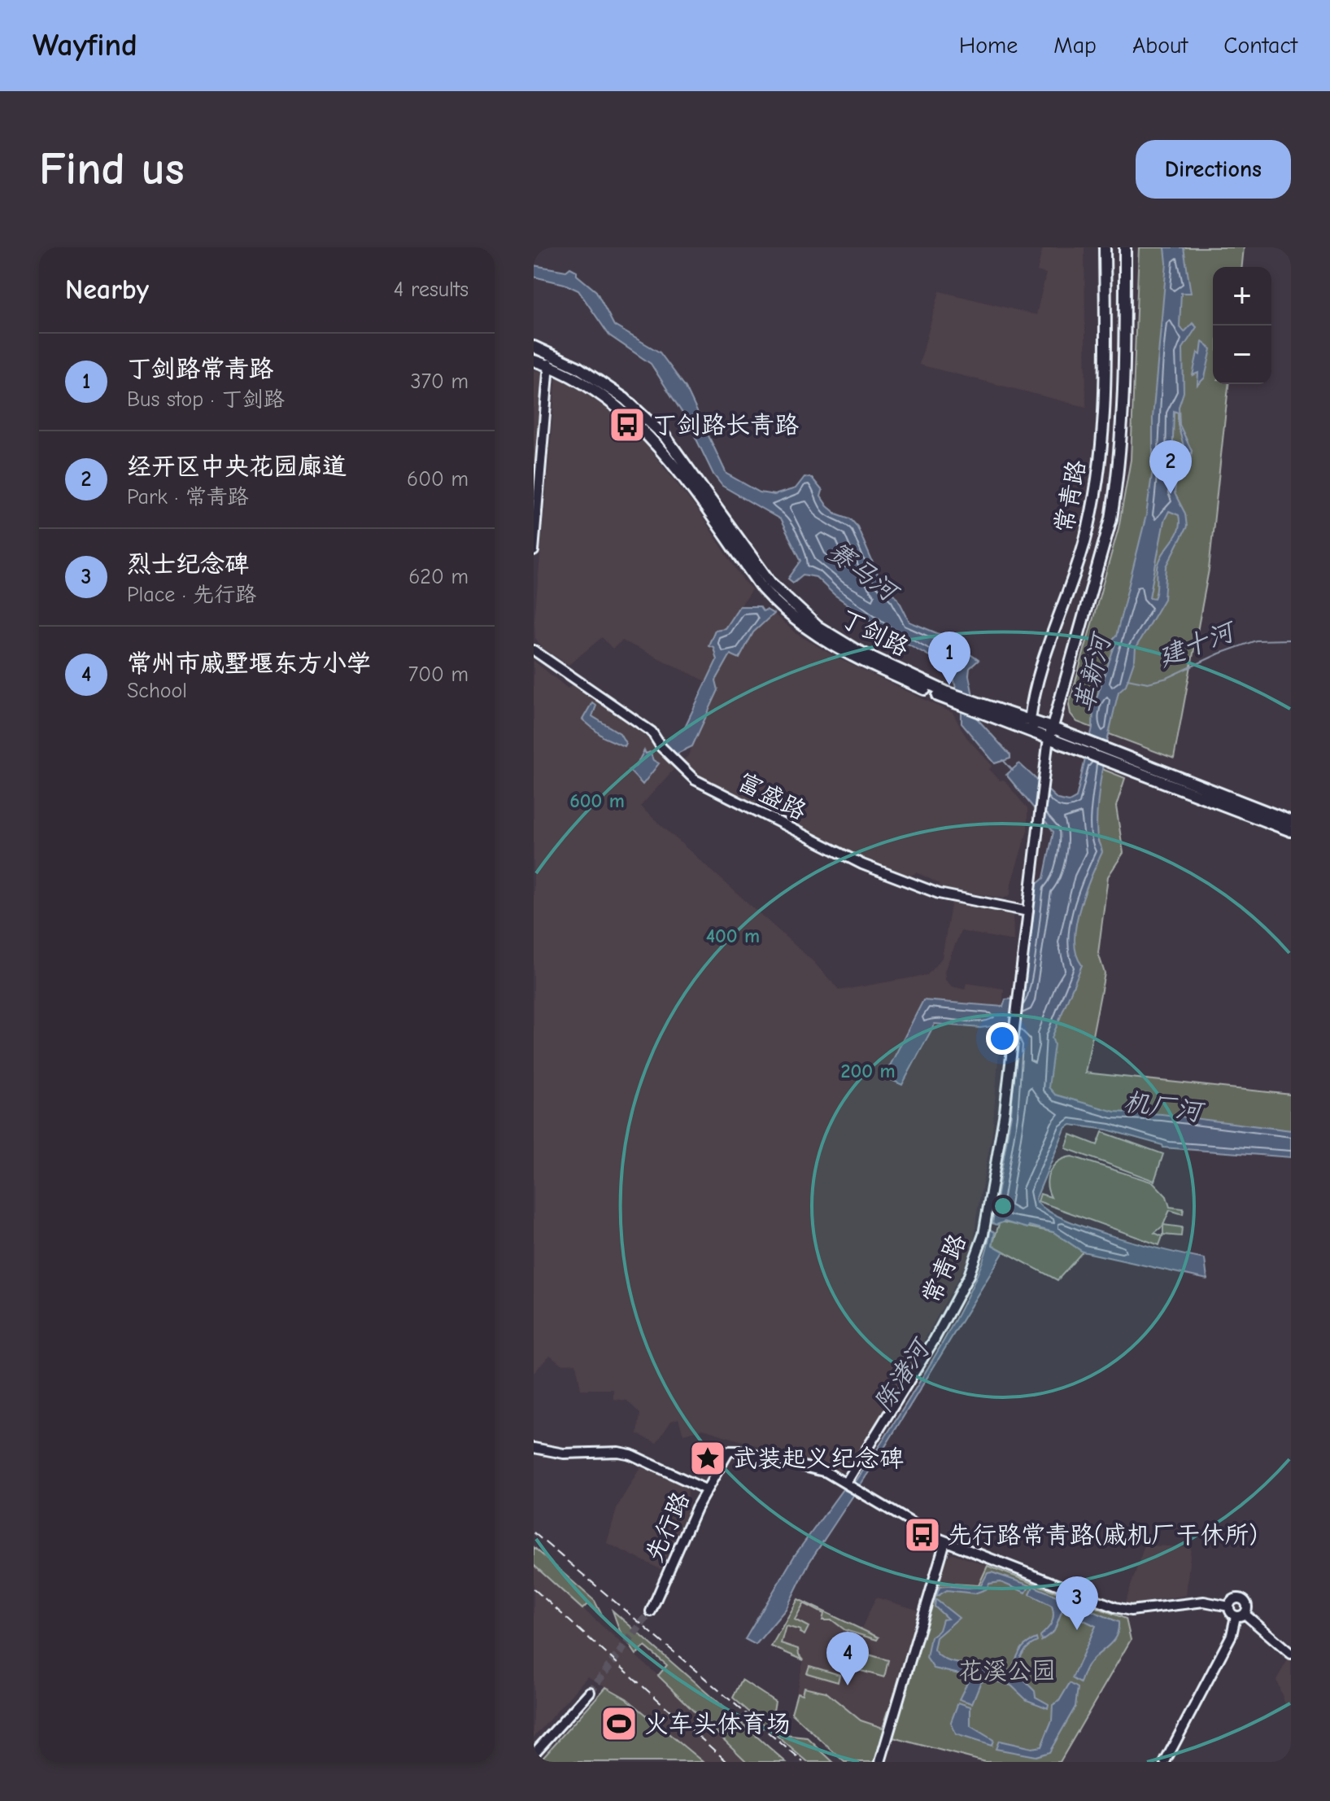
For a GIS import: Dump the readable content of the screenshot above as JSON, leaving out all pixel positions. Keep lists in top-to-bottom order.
{
  "streets": {
    "main road": ["常青路", "丁剑路"],
    "street": ["富盛路", "先行路"]
  },
  "crossings": [
    ["常青路", "丁剑路"],
    ["常青路", "富盛路"],
    ["常青路", "先行路"]
  ],
  "water": [
    "赛马河",
    "建十河",
    "革新河",
    "机厂河",
    "陈渚河"
  ],
  "parks": ["花溪公园"],
  "places": {
    "bus stop": ["丁剑路长青路", "先行路常青路(戚机厂干休所)"],
    "place": ["武装起义纪念碑"],
    "sports": ["火车头体育场"]
  },
  "page": {
    "header": "Wayfind",
    "nav": [
      "Home",
      "Map",
      "About",
      "Contact"
    ],
    "buttons": "Directions",
    "title": "Find us",
    "heading": ["Nearby", "4 results"],
    "map_buttons": ["+", "−"],
    "list": [
      {
        "mark": "1",
        "name": "丁剑路常青路",
        "note": "Bus stop · 丁剑路",
        "value": "370 m"
      },
      {
        "mark": "2",
        "name": "经开区中央花园廊道",
        "note": "Park · 常青路",
        "value": "600 m"
      },
      {
        "mark": "3",
        "name": "烈士纪念碑",
        "note": "Place · 先行路",
        "value": "620 m"
      },
      {
        "mark": "4",
        "name": "常州市戚墅堰东方小学",
        "note": "School",
        "value": "700 m"
      }
    ],
    "pins": [
      "2",
      "1",
      "3",
      "4"
    ]
  },
  "rings": ["600 m", "400 m", "200 m"]
}
